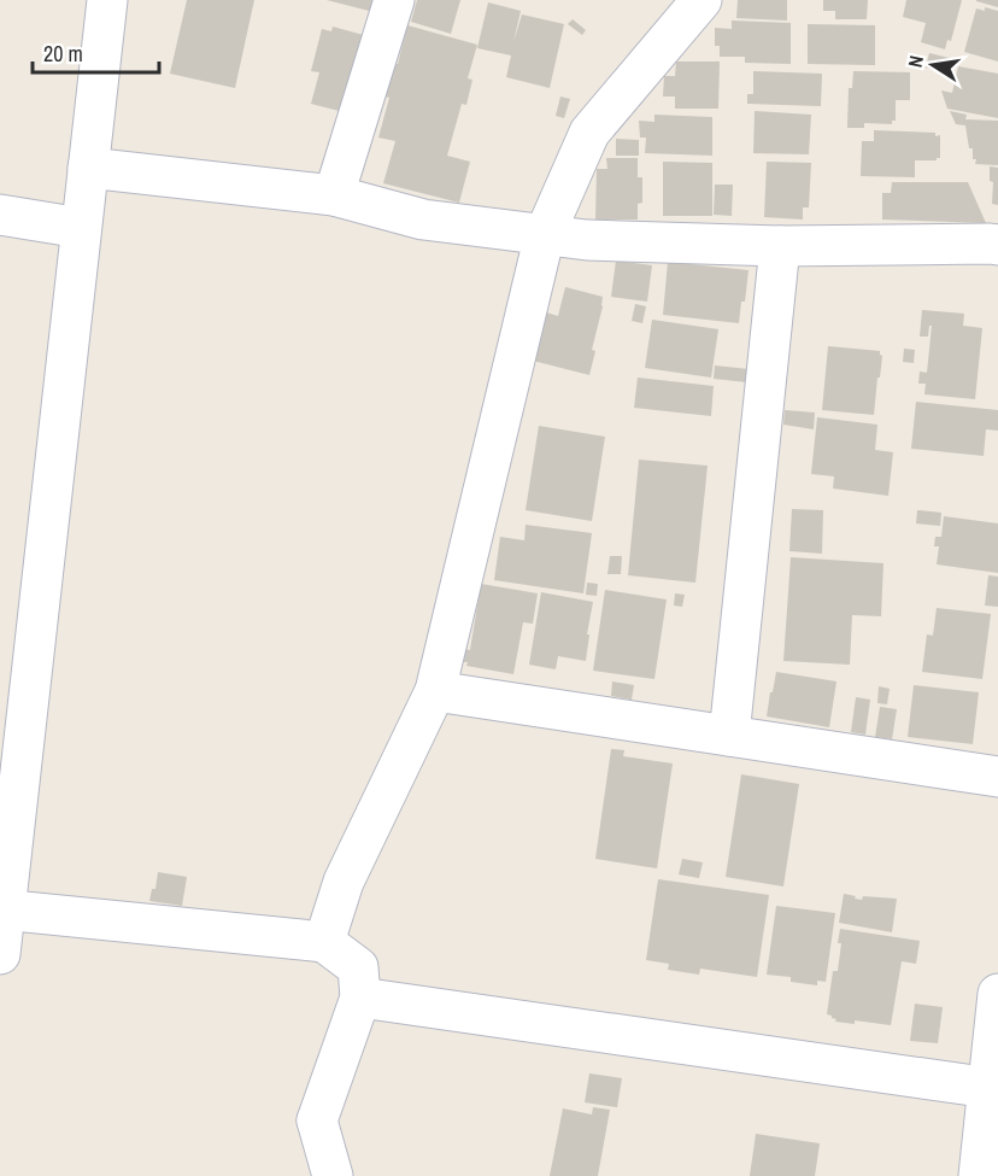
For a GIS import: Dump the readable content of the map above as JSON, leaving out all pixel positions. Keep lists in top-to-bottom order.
{
  "scale_bar": "20 m",
  "north": "left"
}
